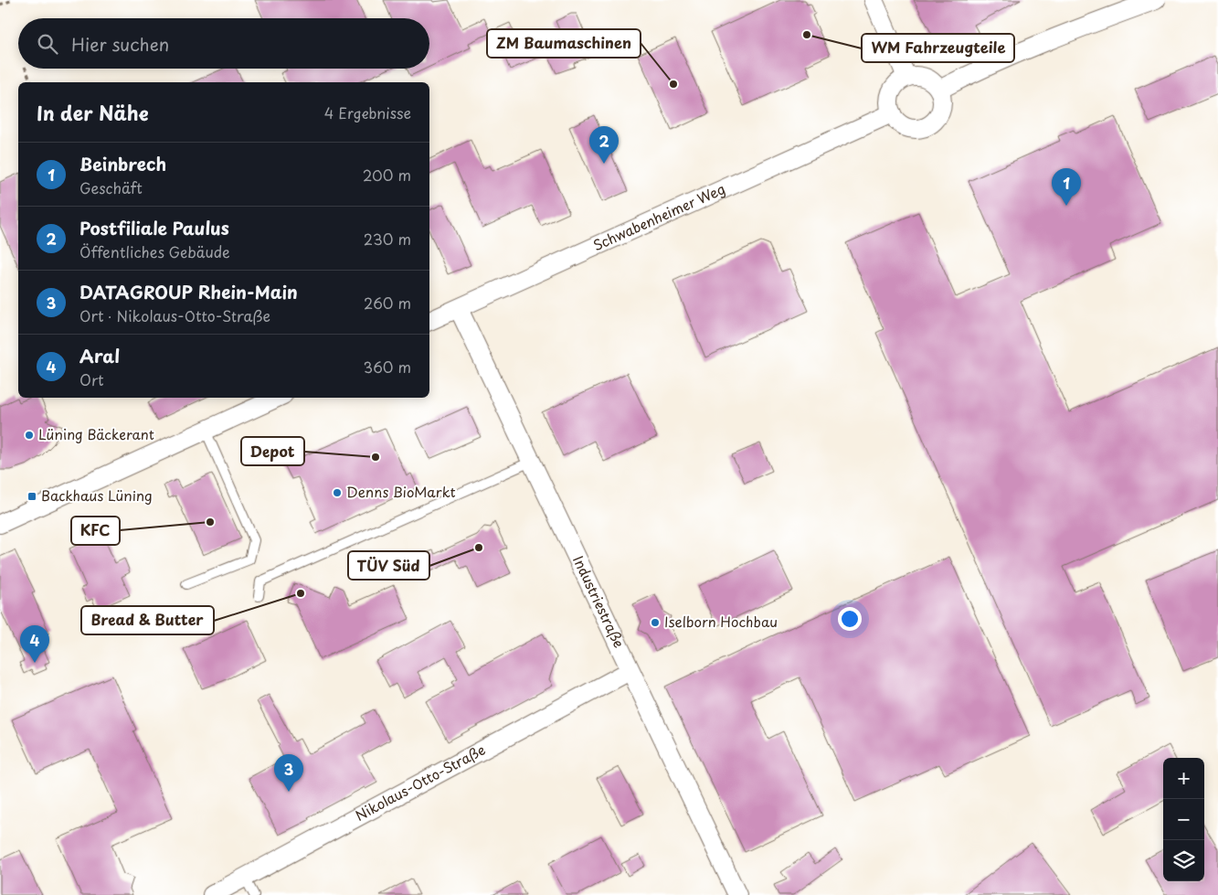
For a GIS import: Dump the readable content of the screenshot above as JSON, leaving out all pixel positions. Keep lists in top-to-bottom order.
{
  "streets": {
    "street": ["Schwabenheimer Weg", "Industriestraße", "Nikolaus-Otto-Straße"]
  },
  "crossings": [
    ["Schwabenheimer Weg", "Industriestraße"],
    ["Industriestraße", "Nikolaus-Otto-Straße"]
  ],
  "places": {
    "other": [
      "WM Fahrzeugteile",
      "ZM Baumaschinen",
      "Lüning Bäckerant",
      "Depot",
      "Denns BioMarkt",
      "KFC",
      "TÜV Süd",
      "Bread & Butter",
      "Iselborn Hochbau"
    ],
    "transit": ["Backhaus Lüning"]
  },
  "page": {
    "search": "Hier suchen",
    "heading": ["In der Nähe", "4 Ergebnisse"],
    "pins": [
      "2",
      "1",
      "4",
      "3"
    ],
    "list": [
      {
        "mark": "1",
        "name": "Beinbrech",
        "note": "Geschäft",
        "value": "200 m"
      },
      {
        "mark": "2",
        "name": "Postfiliale Paulus",
        "note": "Öffentliches Gebäude",
        "value": "230 m"
      },
      {
        "mark": "3",
        "name": "DATAGROUP Rhein-Main",
        "note": "Ort · Nikolaus-Otto-Straße",
        "value": "260 m"
      },
      {
        "mark": "4",
        "name": "Aral",
        "note": "Ort",
        "value": "360 m"
      }
    ],
    "map_buttons": ["+", "−"]
  }
}
